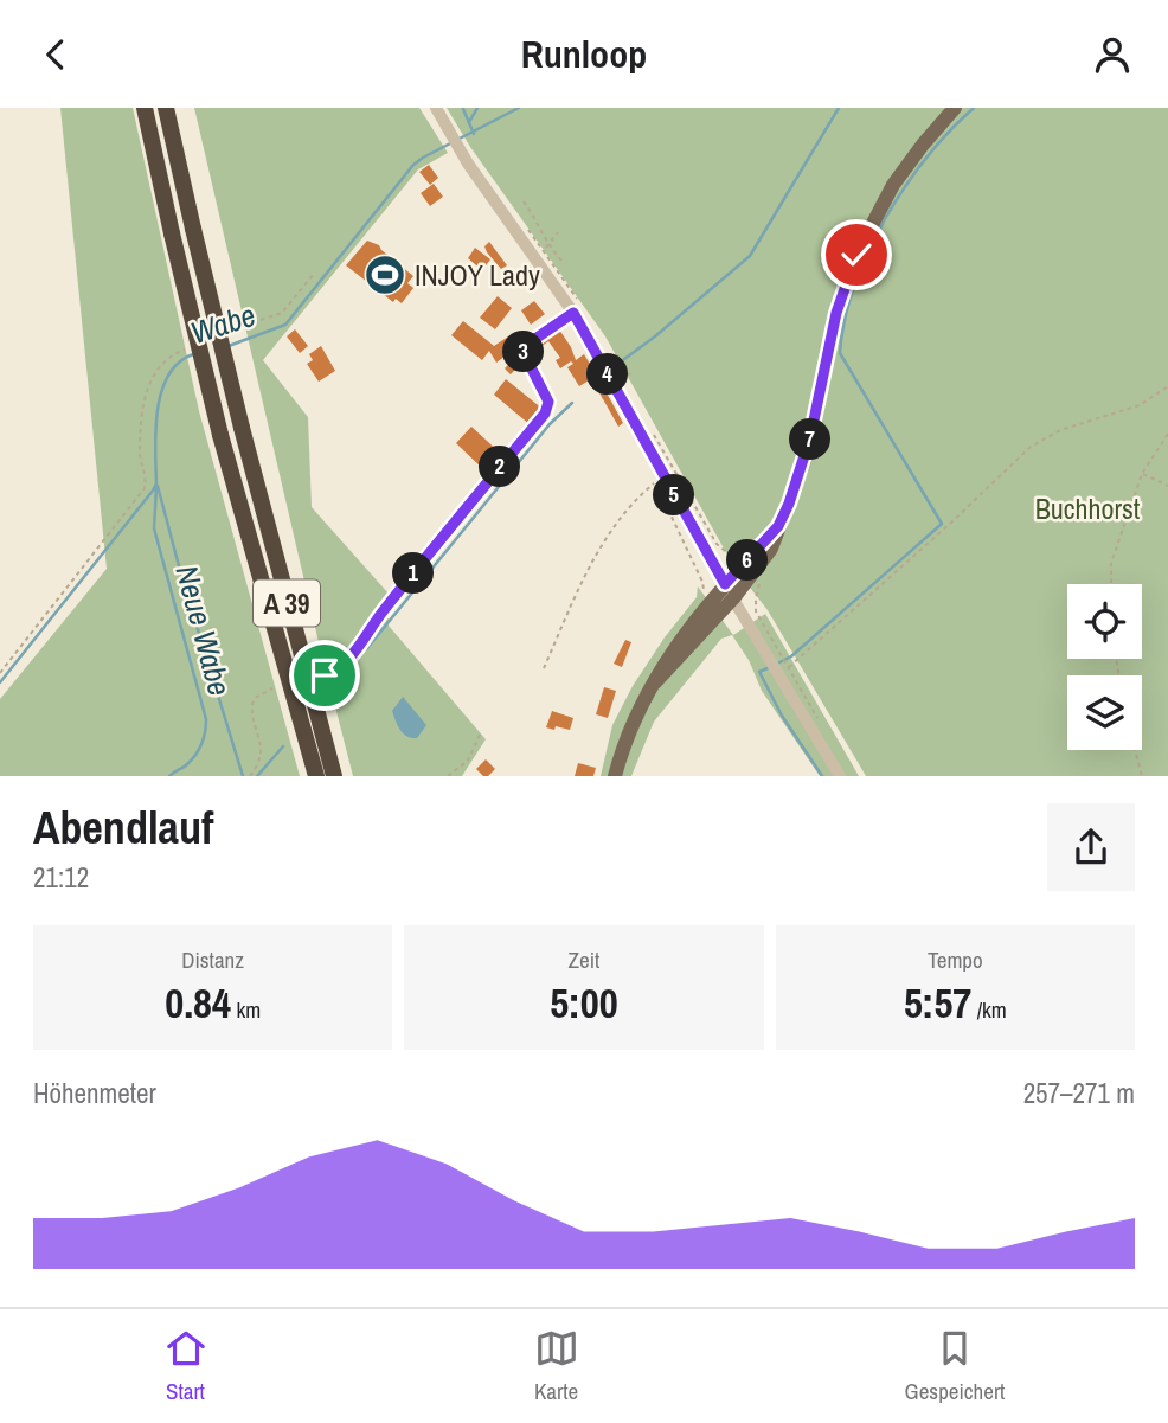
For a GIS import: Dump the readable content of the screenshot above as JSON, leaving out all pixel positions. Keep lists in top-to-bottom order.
{
  "streets": {
    "highway": ["A 39"]
  },
  "water": ["Wabe", "Neue Wabe"],
  "parks": ["Buchhorst"],
  "places": {
    "sports": ["INJOY Lady"]
  },
  "page": {
    "header": "Runloop",
    "pins": [
      "3",
      "4",
      "7",
      "2",
      "5",
      "6",
      "1"
    ],
    "heading": ["Abendlauf", "21:12"],
    "stats": [
      ["Distanz", "0.84 km"],
      ["Zeit", "5:00"],
      ["Tempo", "5:57 /km"]
    ],
    "chart": ["Höhenmeter", "257–271 m"],
    "tabs": ["Start", "Karte", "Gespeichert"]
  }
}
